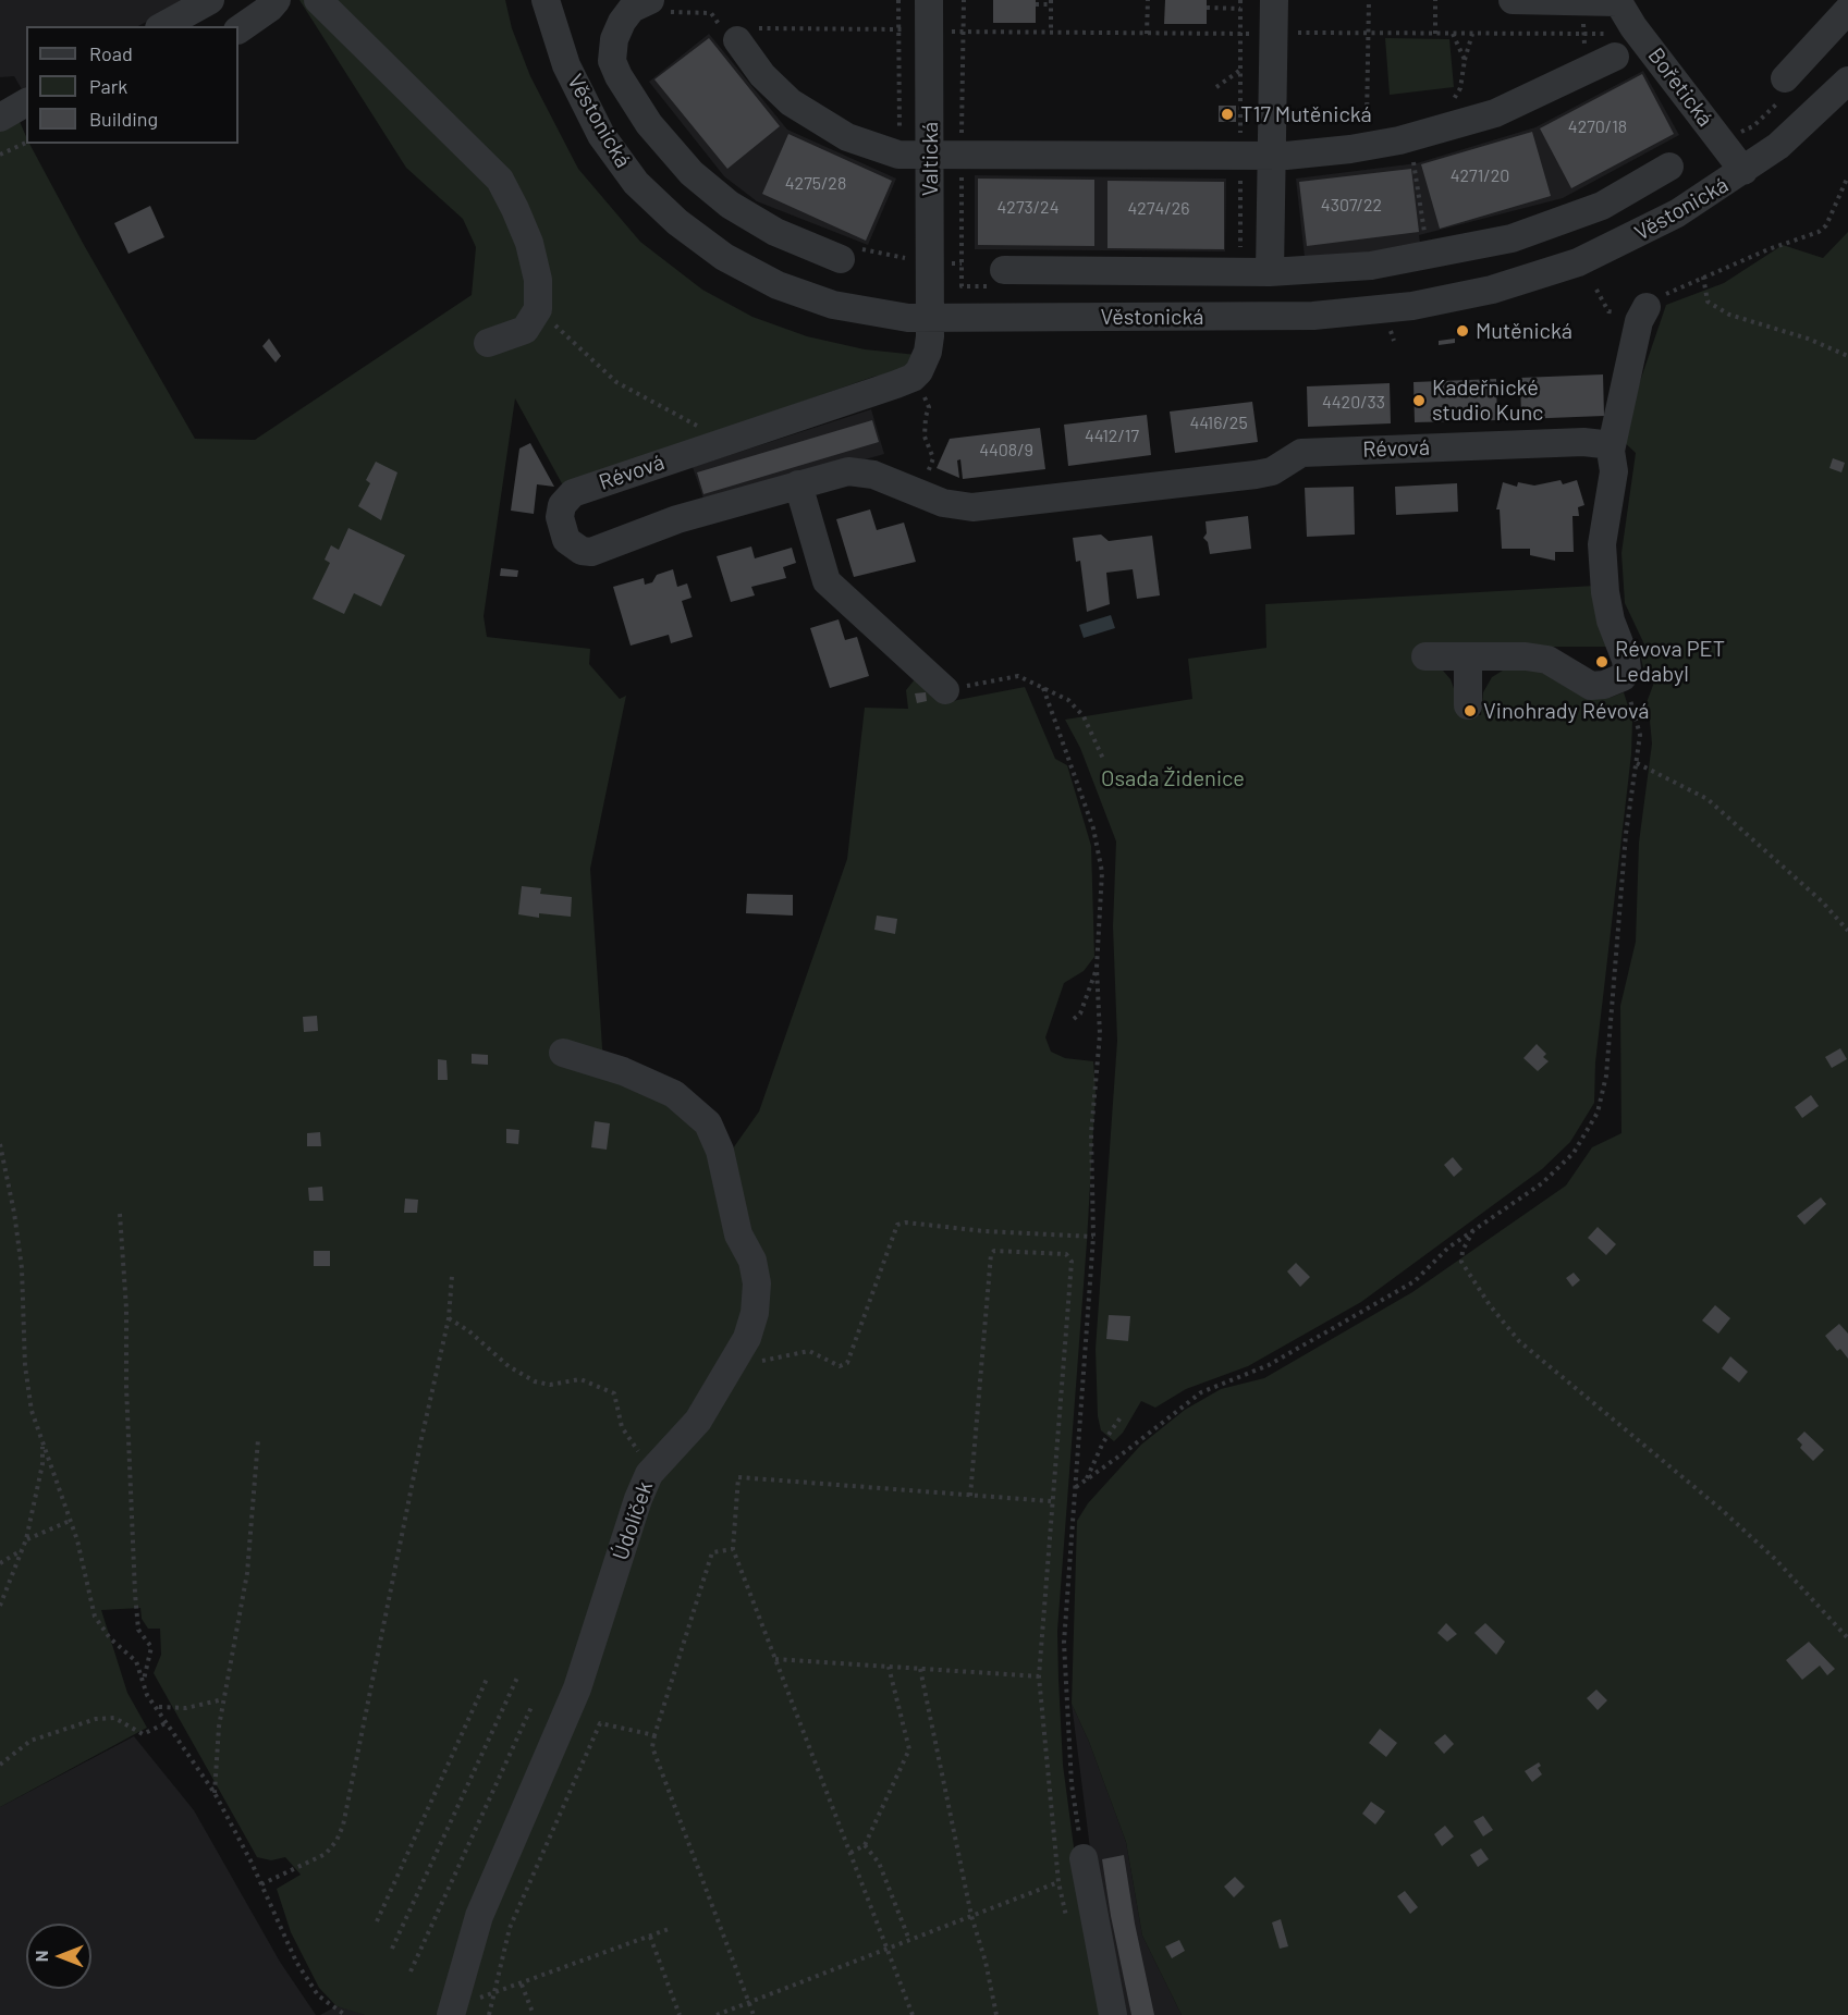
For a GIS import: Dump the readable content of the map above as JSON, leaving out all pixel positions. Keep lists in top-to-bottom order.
{
  "streets": {
    "street": [
      "Bořetická",
      "Věstonická",
      "Valtická",
      "Révová",
      "Údolíček"
    ]
  },
  "crossings": [
    ["Bořetická", "Věstonická"],
    ["Věstonická", "Valtická"]
  ],
  "parks": ["Osada Židenice"],
  "places": [
    "T17 Mutěnická",
    "Mutěnická",
    "Kadeřnické studio Kunc",
    "Révova PET Ledabyl",
    "Vinohrady Révová"
  ],
  "house_numbers": [
    "4270/18",
    "4271/20",
    "4275/28",
    "4307/22",
    "4273/24",
    "4274/26",
    "4420/33",
    "4416/25",
    "4412/17",
    "4408/9"
  ],
  "legend": ["Road", "Park", "Building"],
  "north": "left"
}
